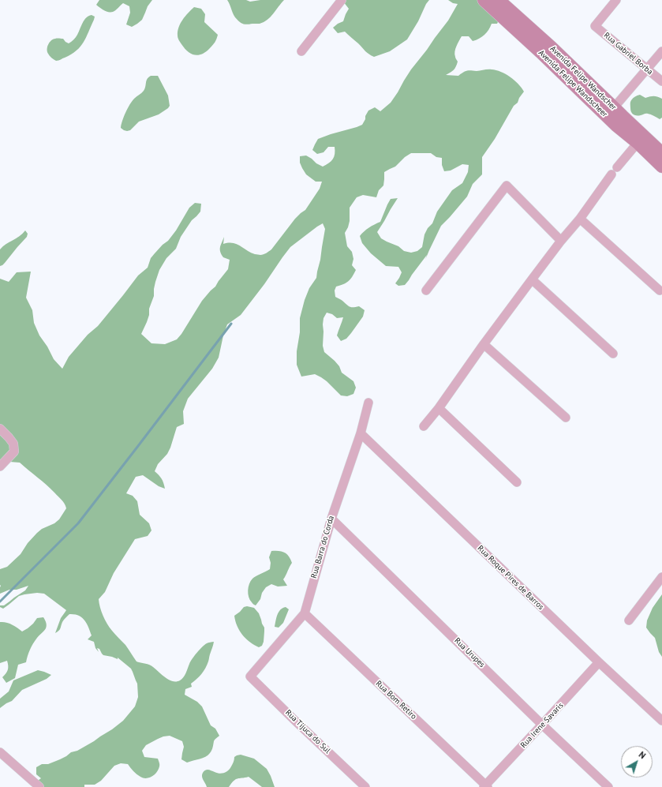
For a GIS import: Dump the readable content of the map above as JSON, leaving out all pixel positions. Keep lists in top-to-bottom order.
{
  "streets": {
    "main road": ["Avenida Felipe Wandscher", "Avenida Felipe Wandscheer"],
    "street": [
      "Rua Gabriel Borba",
      "Rua Barra do Corda",
      "Rua Roque Pires de Barros",
      "Rua Urupes",
      "Rua Bom Retiro",
      "Rua Irene Savaris",
      "Rua Tijuca do Sul"
    ]
  },
  "crossings": [
    ["Avenida Felipe Wandscher", "Avenida Felipe Wandscheer"],
    ["Rua Barra do Corda", "Rua Roque Pires de Barros"],
    ["Rua Barra do Corda", "Rua Urupes"],
    ["Rua Barra do Corda", "Rua Bom Retiro"],
    ["Rua Barra do Corda", "Rua Tijuca do Sul"],
    ["Rua Roque Pires de Barros", "Rua Irene Savaris"],
    ["Rua Urupes", "Rua Irene Savaris"],
    ["Rua Bom Retiro", "Rua Irene Savaris"]
  ],
  "north": "top right"
}
